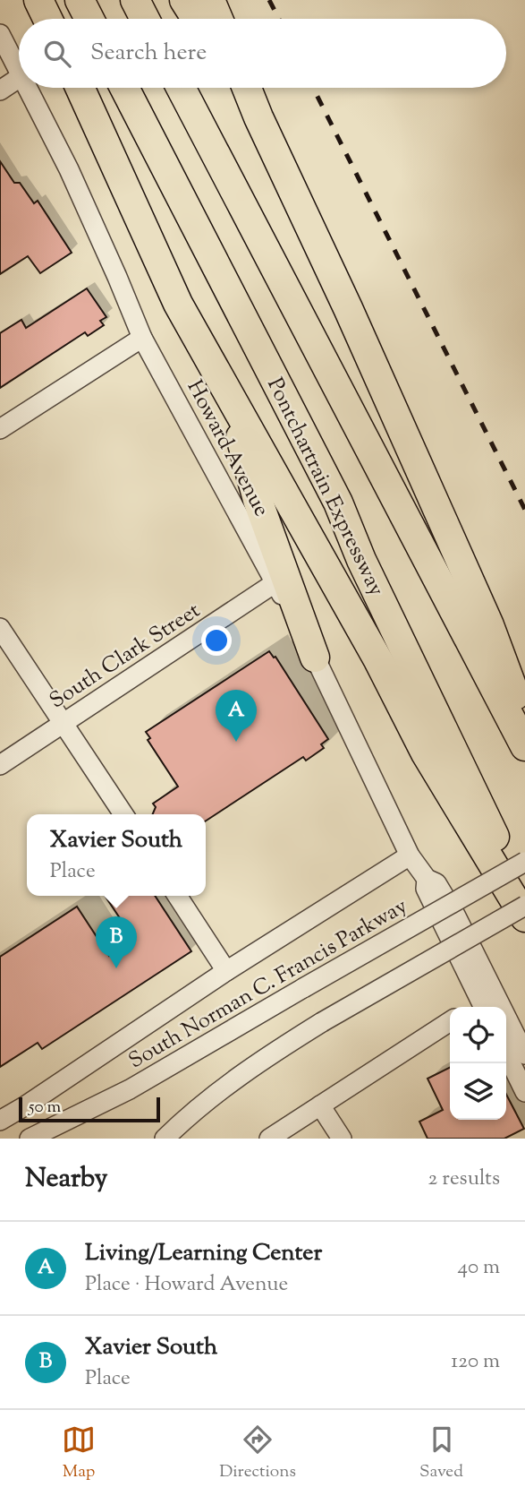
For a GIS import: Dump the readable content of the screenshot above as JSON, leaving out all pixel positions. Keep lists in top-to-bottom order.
{
  "streets": {
    "highway": ["Pontchartrain Expressway"],
    "street": ["Howard Avenue", "South Clark Street", "South Norman C. Francis Parkway"]
  },
  "crossings": [
    ["Howard Avenue", "South Clark Street"],
    ["Howard Avenue", "South Norman C. Francis Parkway"]
  ],
  "scale_bar": "50 m",
  "page": {
    "search": "Search here",
    "pins": ["A", "B"],
    "popup": ["Xavier South", "Place"],
    "scale": "50 m",
    "heading": ["Nearby", "2 results"],
    "list": [
      {
        "mark": "A",
        "name": "Living/Learning Center",
        "note": "Place · Howard Avenue",
        "value": "40 m"
      },
      {
        "mark": "B",
        "name": "Xavier South",
        "note": "Place",
        "value": "120 m"
      }
    ],
    "nav": ["Map", "Directions", "Saved"]
  }
}
